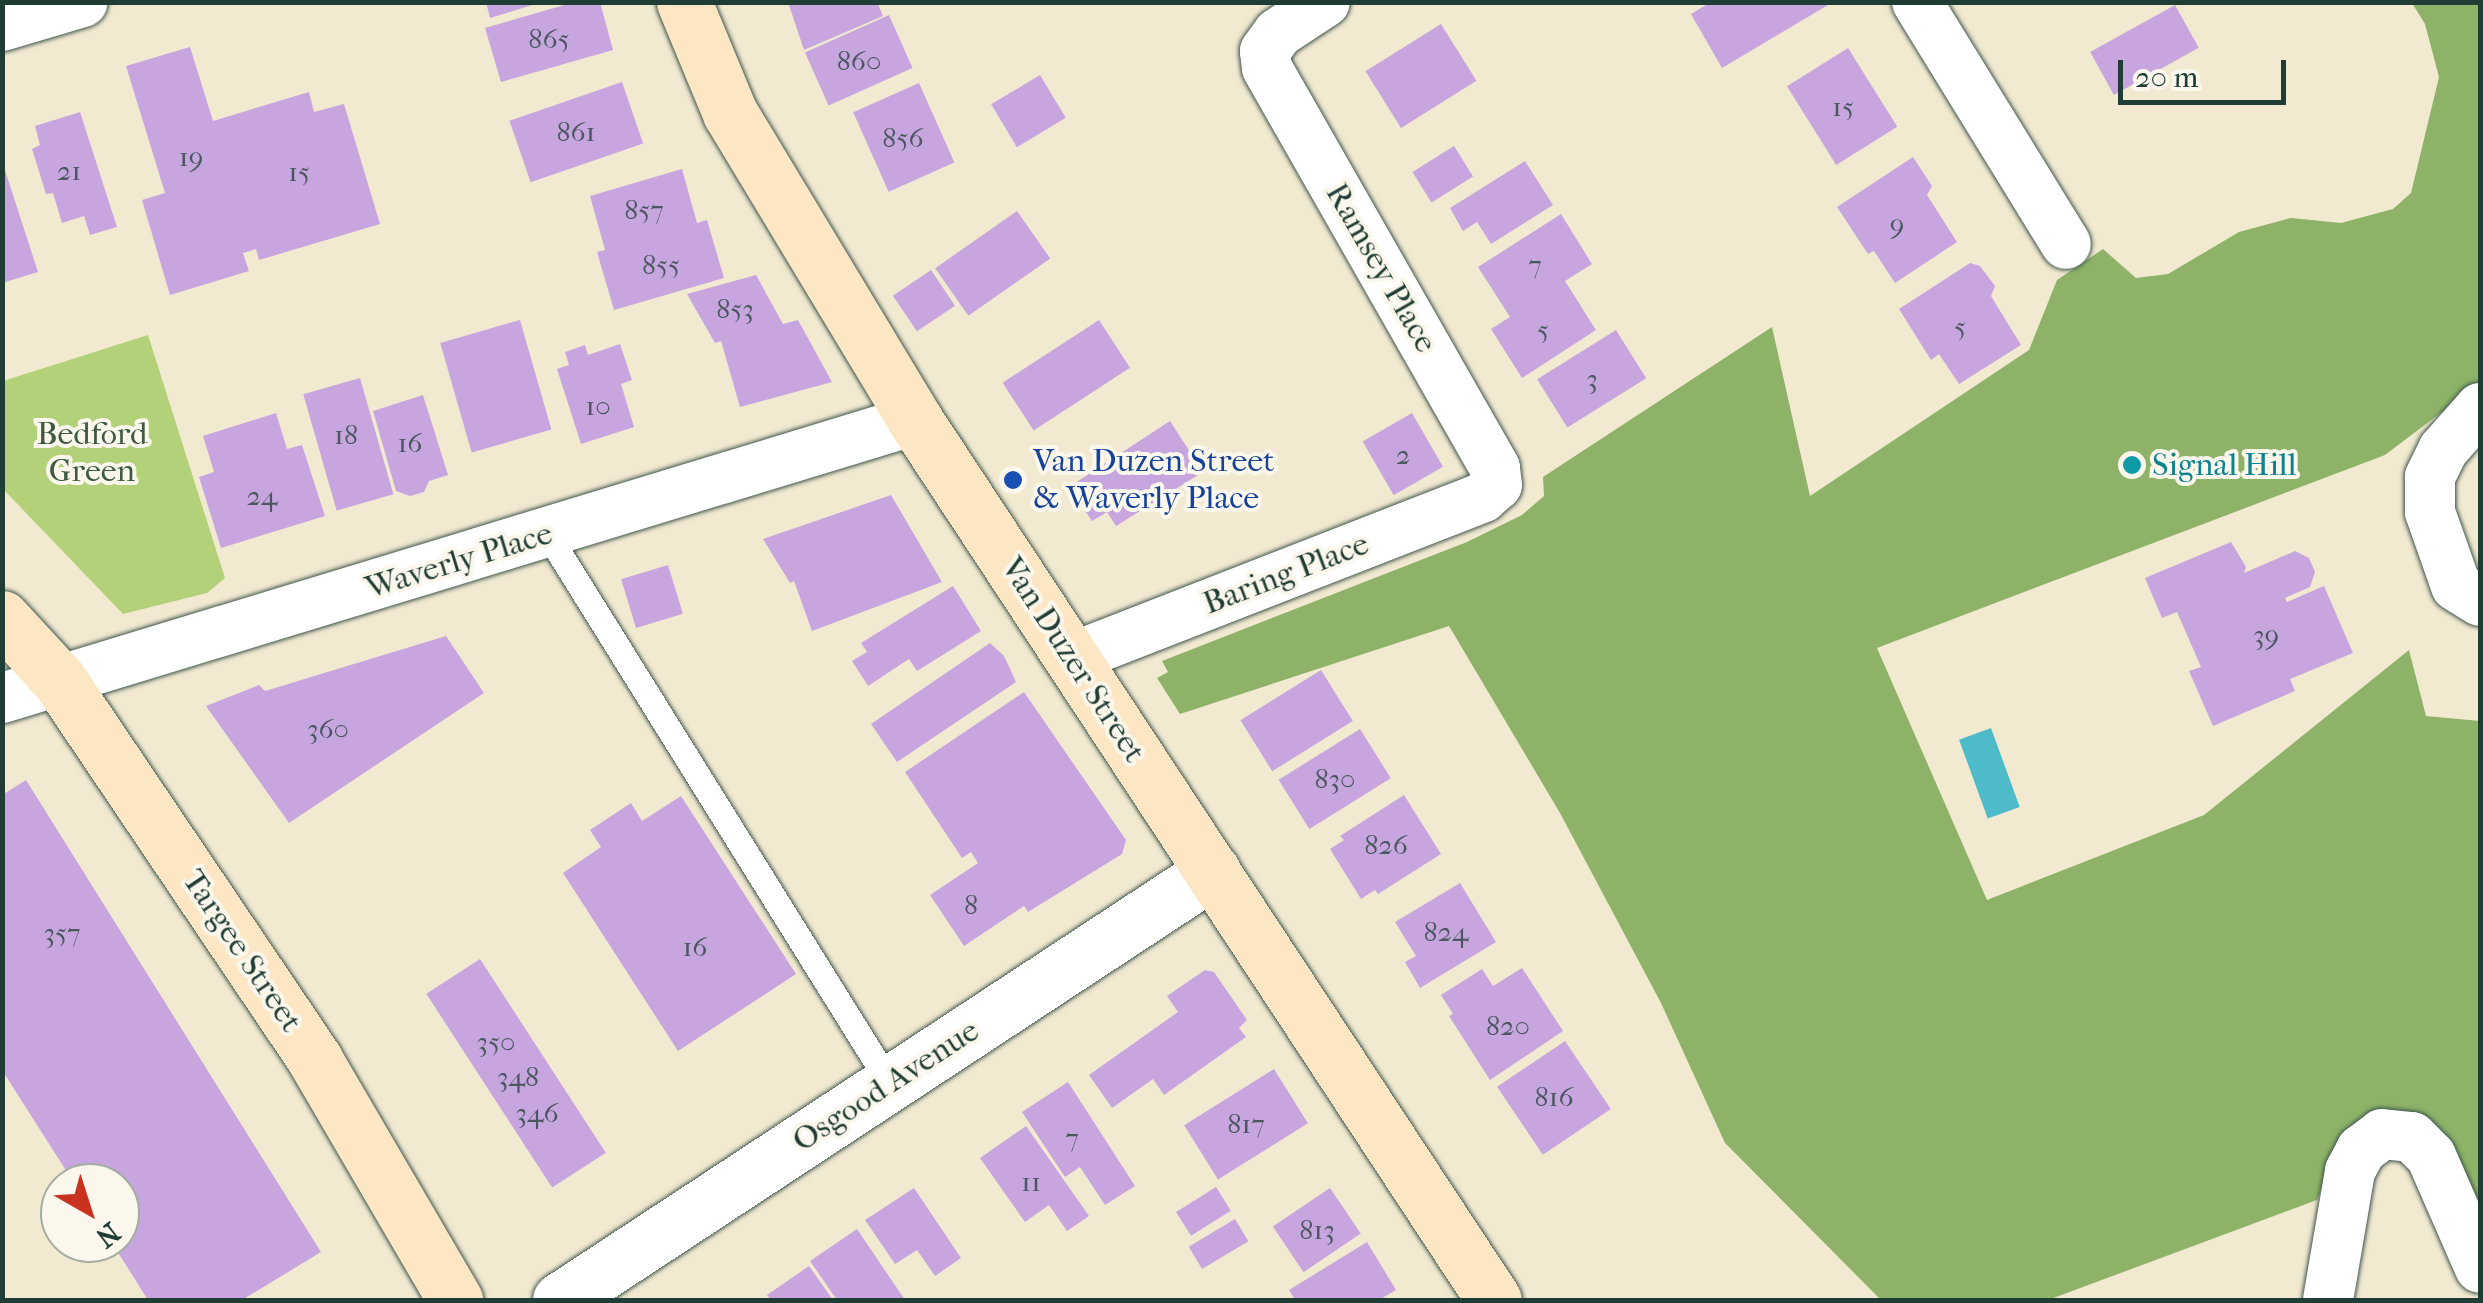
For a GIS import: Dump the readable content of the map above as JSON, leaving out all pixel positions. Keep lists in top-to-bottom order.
{
  "streets": {
    "main road": ["Van Duzer Street", "Targee Street"],
    "street": [
      "Ramsey Place",
      "Waverly Place",
      "Baring Place",
      "Osgood Avenue"
    ]
  },
  "crossings": [
    ["Ramsey Place", "Baring Place"],
    ["Waverly Place", "Van Duzer Street"],
    ["Waverly Place", "Targee Street"],
    ["Baring Place", "Van Duzer Street"],
    ["Van Duzer Street", "Osgood Avenue"]
  ],
  "parks": ["Bedford Green"],
  "places": ["Signal Hill", "Van Duzen Street & Waverly Place"],
  "house_numbers": [
    "865",
    "860",
    "15",
    "861",
    "856",
    "19",
    "21",
    "15",
    "857",
    "9",
    "855",
    "7",
    "853",
    "5",
    "5",
    "3",
    "10",
    "18",
    "16",
    "2",
    "24",
    "39",
    "360",
    "830",
    "826",
    "8",
    "824",
    "357",
    "16",
    "820",
    "350",
    "348",
    "816",
    "346",
    "817",
    "7",
    "11",
    "813"
  ],
  "scale_bar": "20 m",
  "north": "bottom right"
}
